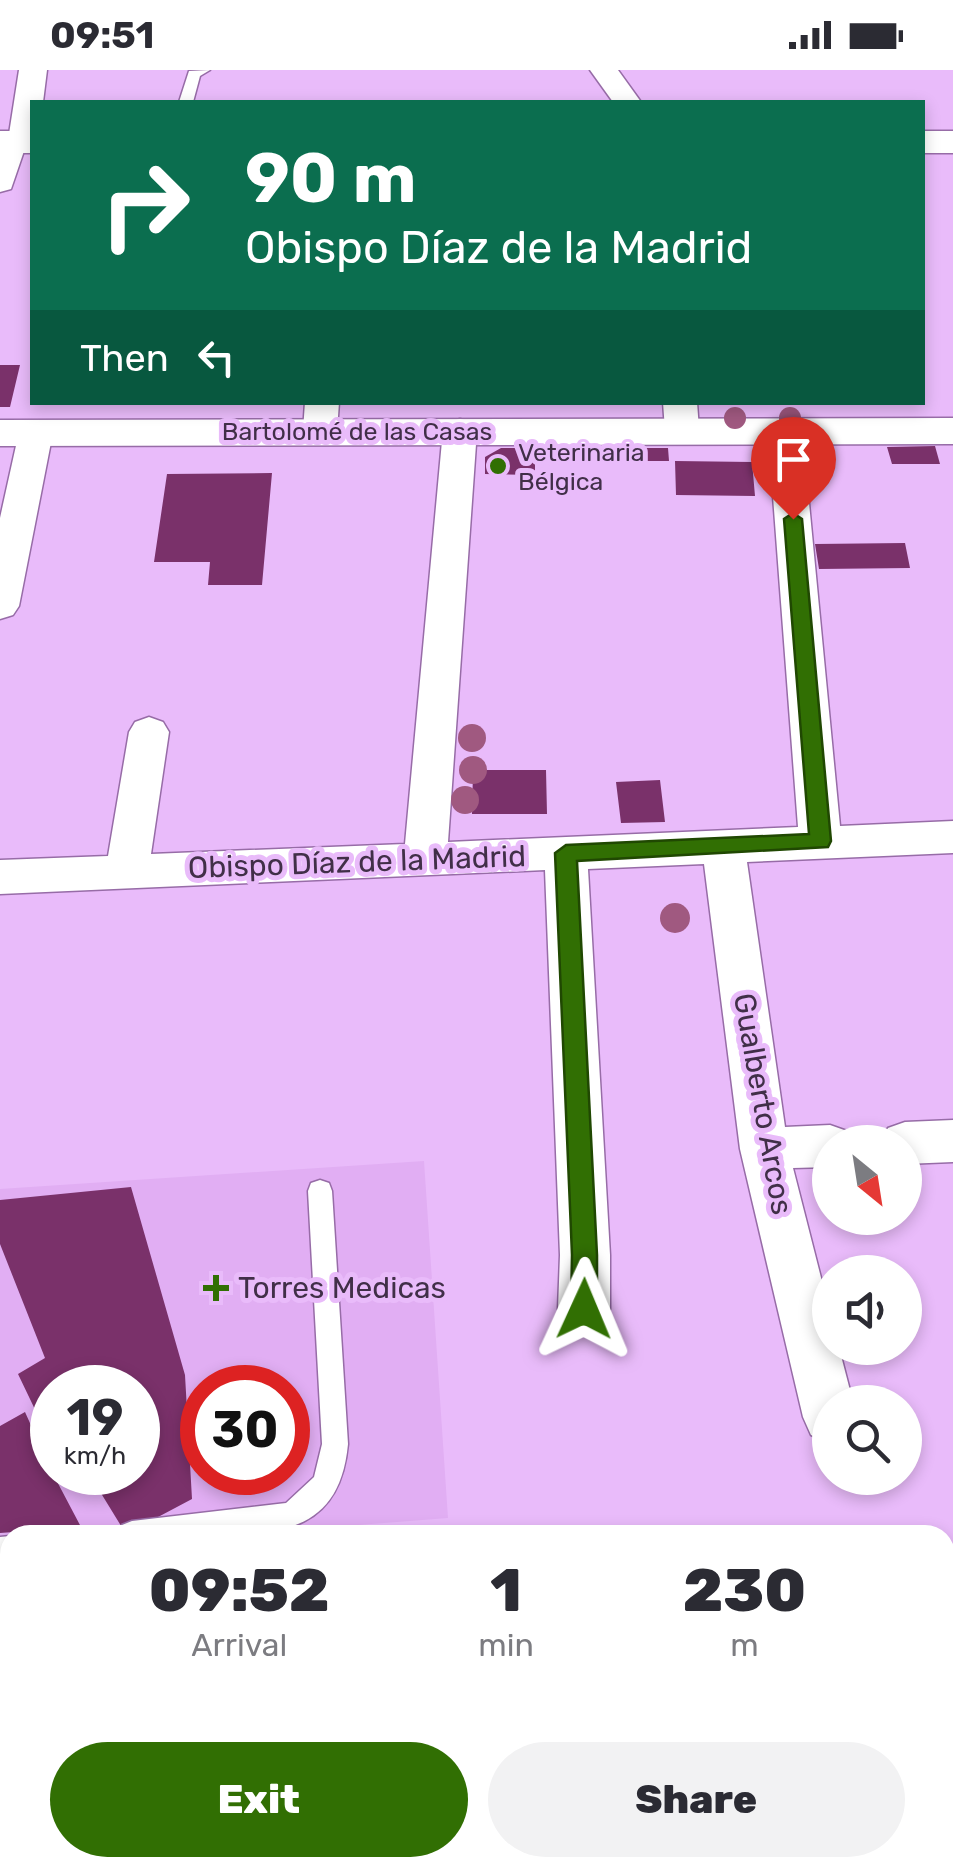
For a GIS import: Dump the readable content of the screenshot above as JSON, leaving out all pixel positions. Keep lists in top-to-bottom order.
{
  "streets": {
    "street": ["Bartolomé de las Casas", "Obispo Díaz de la Madrid", "Gualberto Arcos"]
  },
  "crossings": [
    ["Obispo Díaz de la Madrid", "Gualberto Arcos"]
  ],
  "places": {
    "other": ["Veterinaria Bélgica"],
    "health": ["Torres Medicas"]
  },
  "north": "bottom right",
  "page": {
    "status": "09:51",
    "turn": ["90 m", "Obispo Díaz de la Madrid"],
    "then": "Then",
    "speed": "19 km/h",
    "limit": "30",
    "eta": [
      "09:52",
      "Arrival",
      "1",
      "min",
      "230",
      "m"
    ],
    "buttons": ["Exit", "Share"]
  }
}
